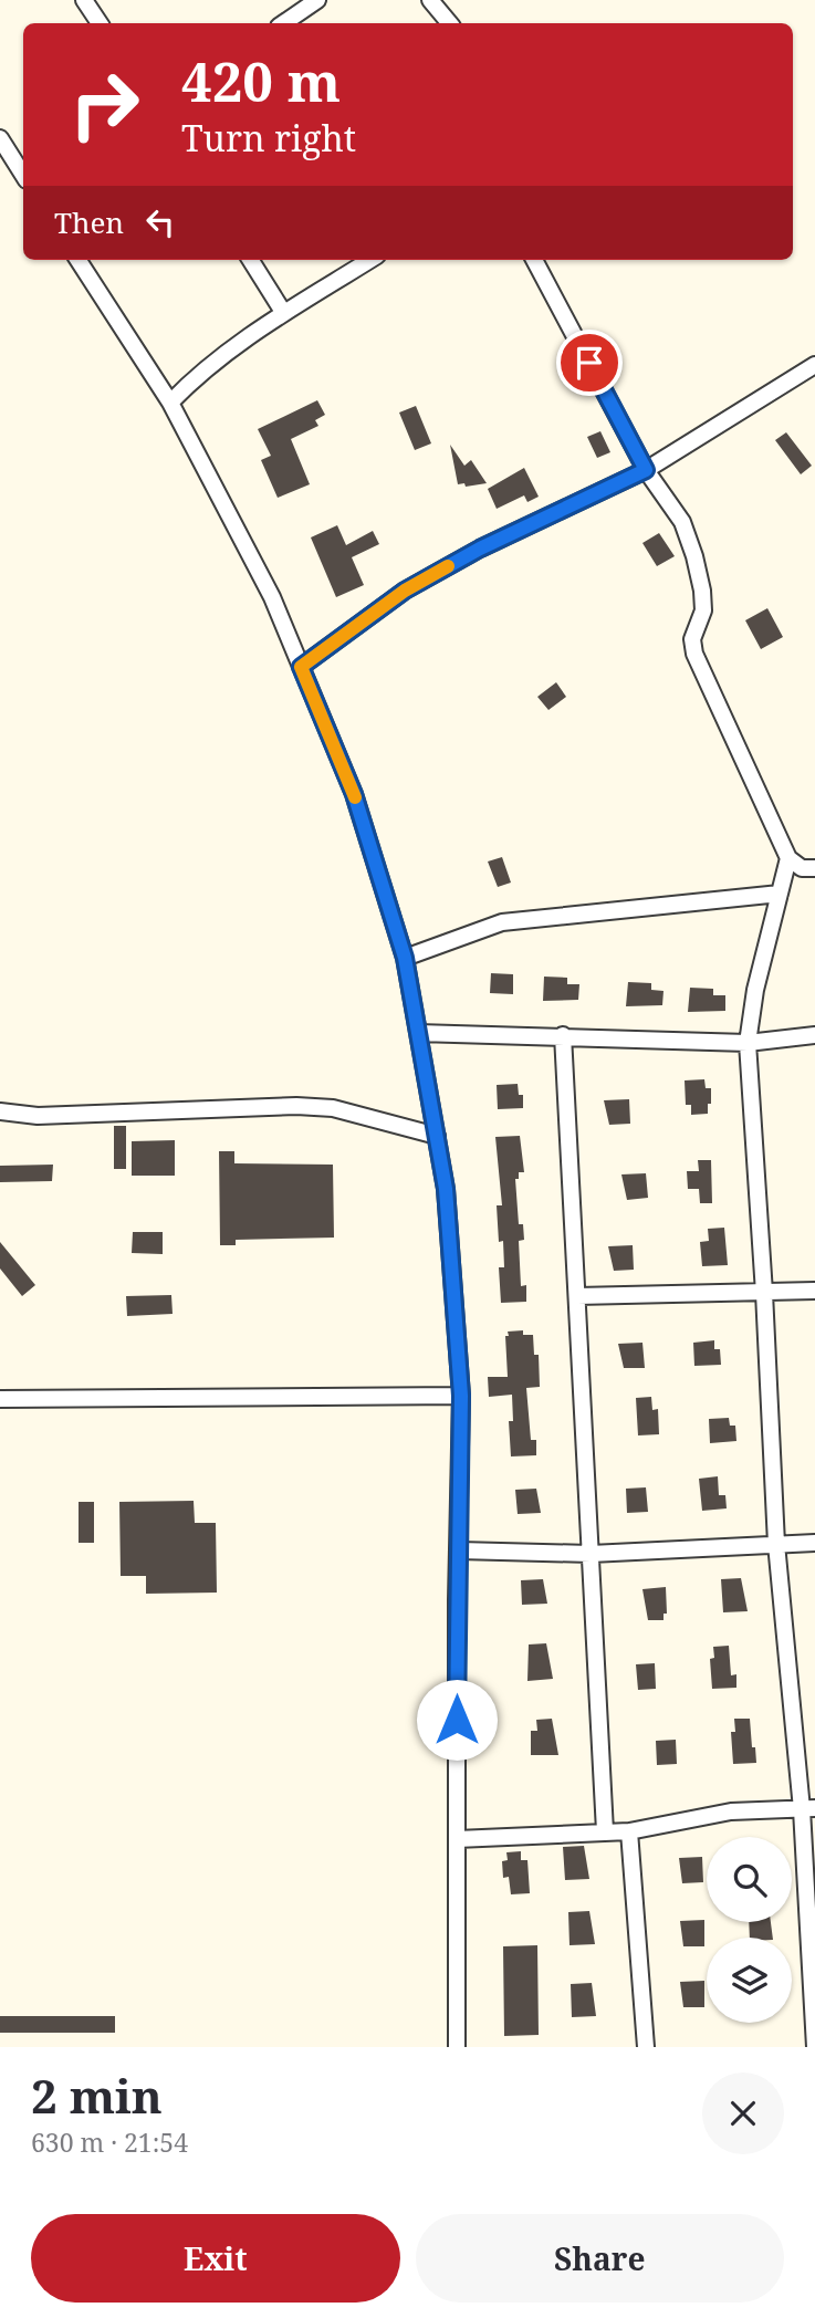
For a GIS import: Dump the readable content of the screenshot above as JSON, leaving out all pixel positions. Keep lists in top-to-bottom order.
{
  "page": {
    "turn": ["420 m", "Turn right"],
    "then": "Then",
    "heading": ["2 min", "630 m · 21:54"],
    "buttons": ["Exit", "Share"]
  }
}
